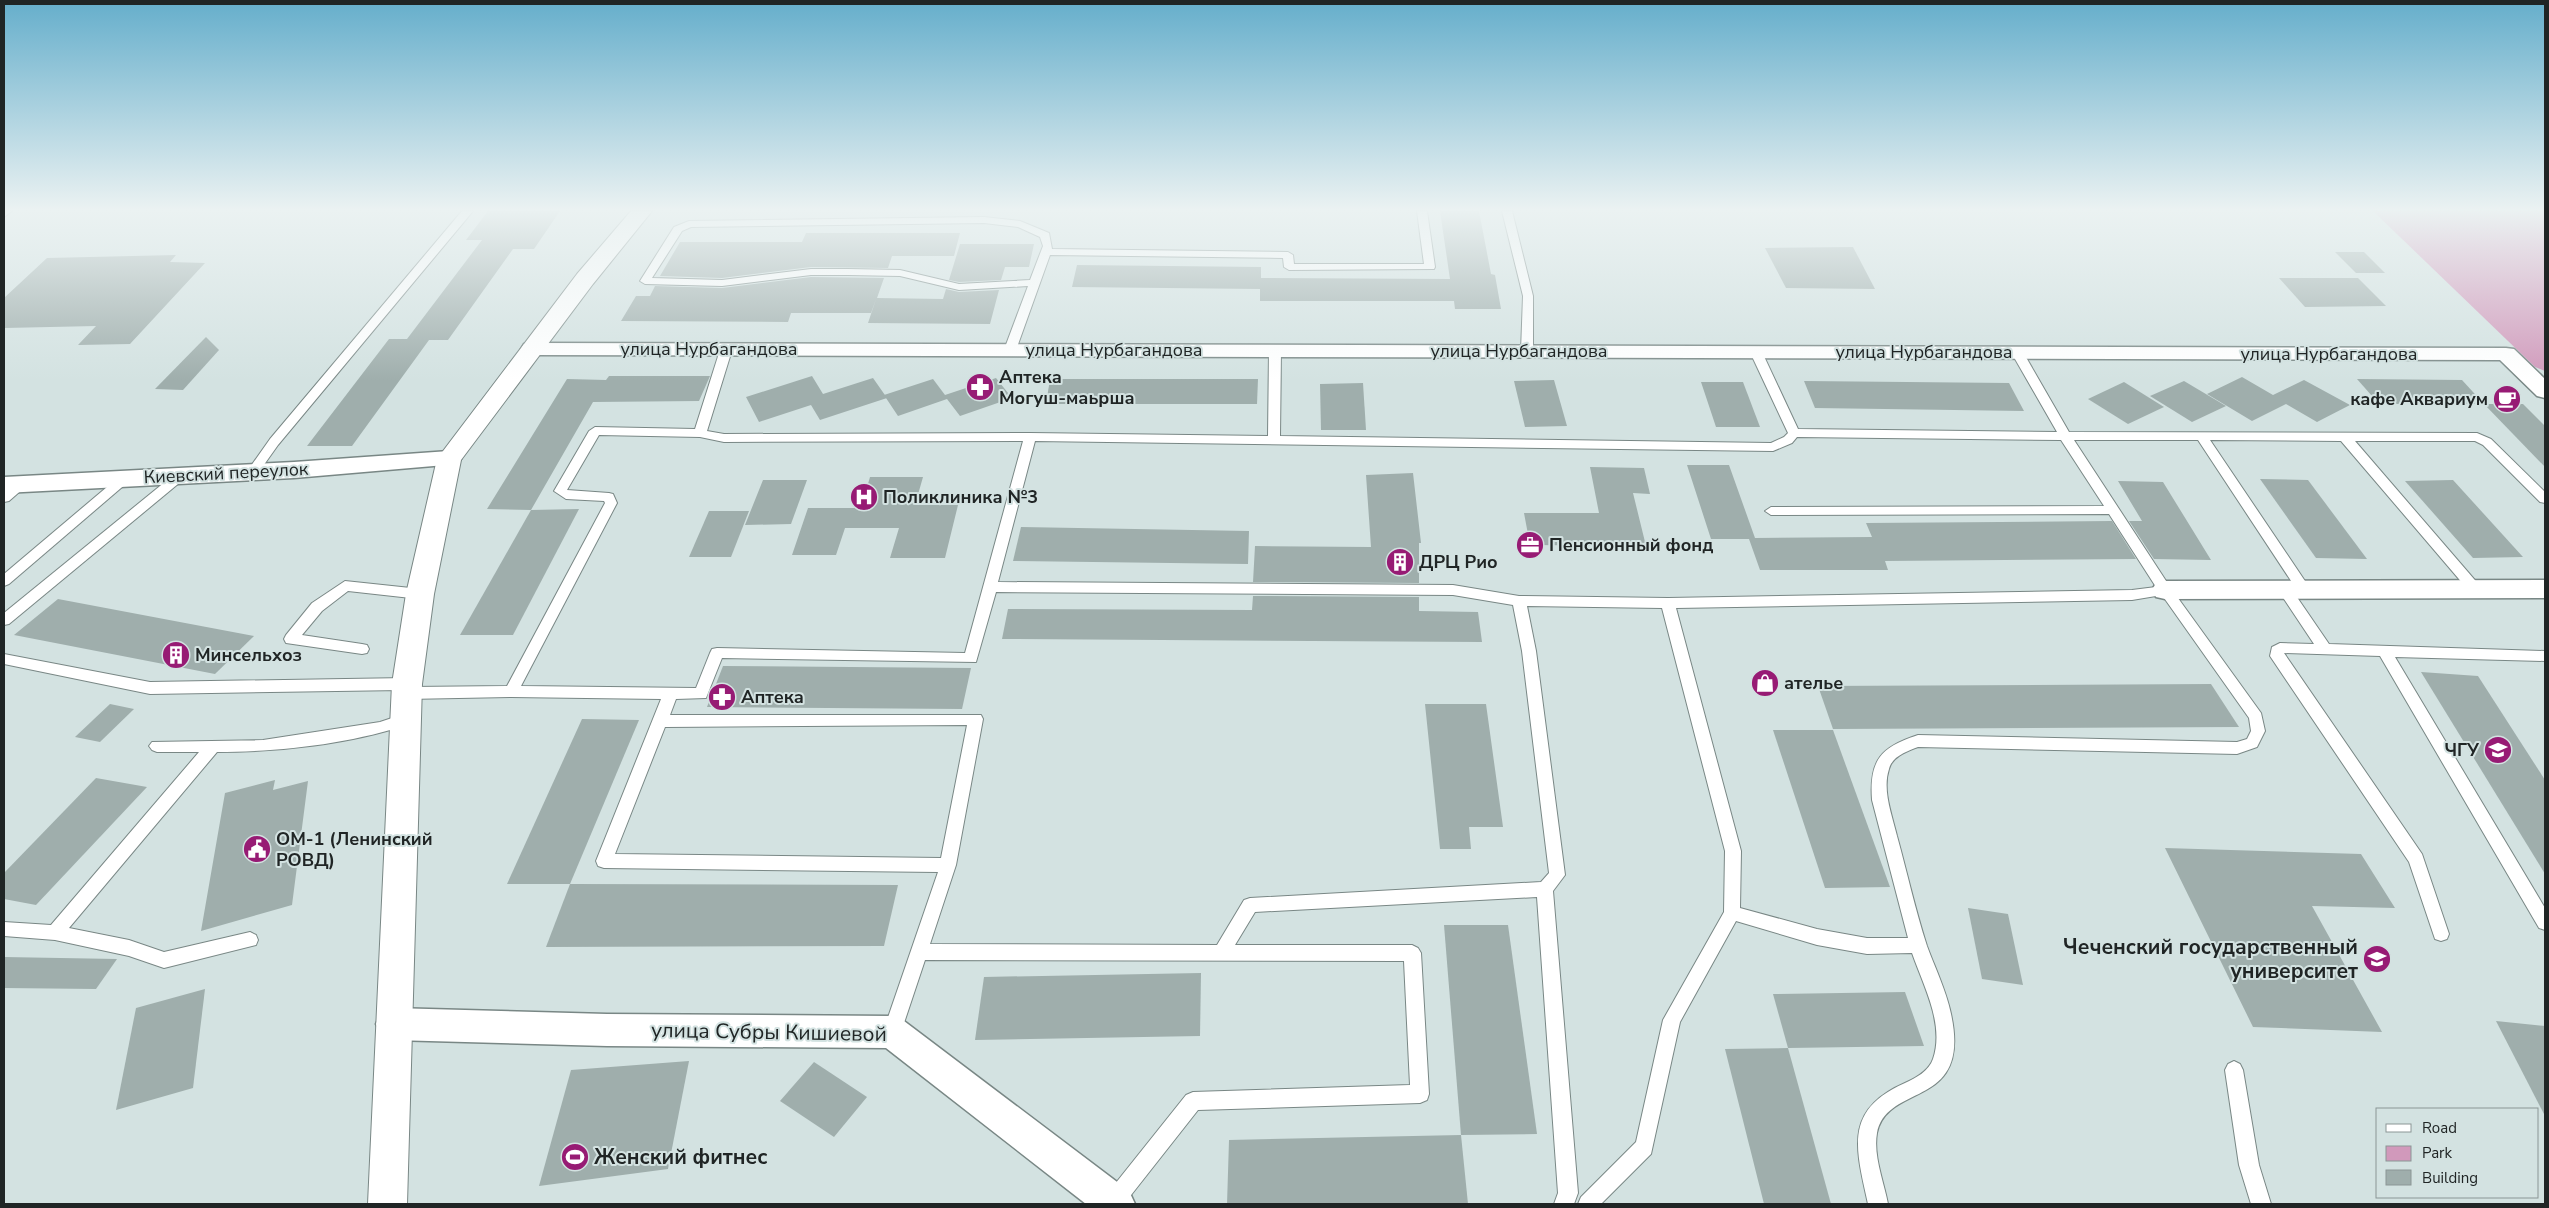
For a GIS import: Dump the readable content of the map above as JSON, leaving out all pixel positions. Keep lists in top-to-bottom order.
{
  "streets": {
    "street": ["улица Нурбагандова", "Киевский переулок", "улица Субры Кишиевой"]
  },
  "places": {
    "pharmacy": ["Аптека Могуш-маьрша", "Аптека"],
    "cafe": ["кафе Аквариум"],
    "hospital": ["Поликлиника №3"],
    "office": ["Пенсионный фонд"],
    "building": ["ДРЦ Рио", "Минсельхоз"],
    "shop": ["ателье"],
    "school or university": ["ЧГУ", "Чеченский государственный университет"],
    "public building": ["ОМ-1 (Ленинский РОВД)"],
    "sports": ["Женский фитнес"]
  },
  "legend": ["Road", "Park", "Building"]
}
